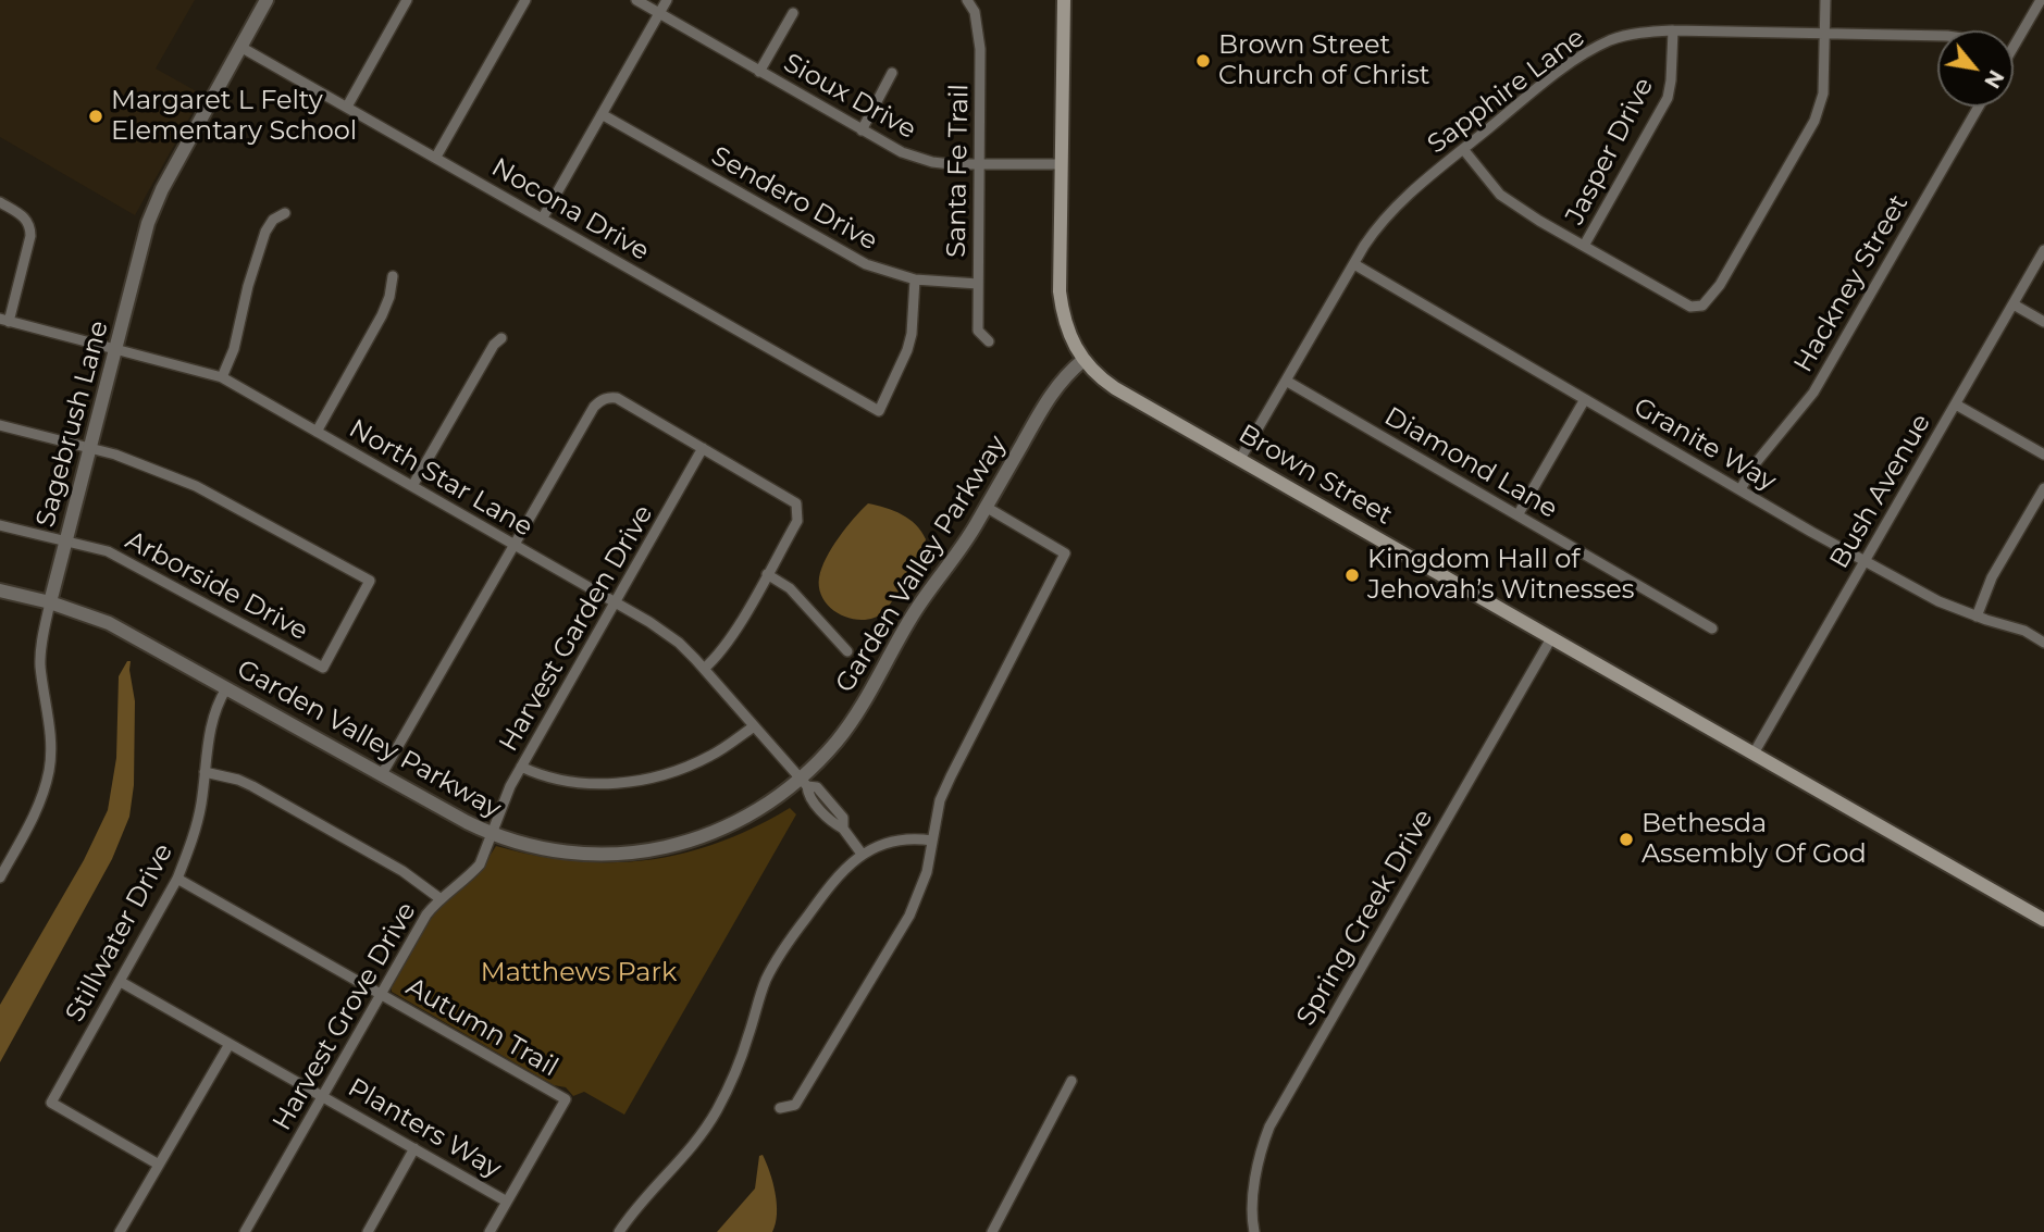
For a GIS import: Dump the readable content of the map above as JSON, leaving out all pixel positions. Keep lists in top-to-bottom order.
{
  "streets": {
    "main road": ["Brown Street"],
    "street": [
      "Sapphire Lane",
      "Sioux Drive",
      "Jasper Drive",
      "Santa Fe Trail",
      "Sendero Drive",
      "Nocona Drive",
      "Hackney Street",
      "Sagebrush Lane",
      "Granite Way",
      "Diamond Lane",
      "North Star Lane",
      "Bush Avenue",
      "Garden Valley Parkway",
      "Arborside Drive",
      "Harvest Garden Drive",
      "Spring Creek Drive",
      "Stillwater Drive",
      "Harvest Grove Drive",
      "Autumn Trail",
      "Planters Way"
    ]
  },
  "crossings": [
    ["Sapphire Lane", "Jasper Drive"],
    ["Sapphire Lane", "Granite Way"],
    ["Sapphire Lane", "Diamond Lane"],
    ["Sapphire Lane", "Brown Street"],
    ["Sioux Drive", "Santa Fe Trail"],
    ["Sioux Drive", "Brown Street"],
    ["Santa Fe Trail", "Sendero Drive"],
    ["Sendero Drive", "Nocona Drive"],
    ["Nocona Drive", "Sagebrush Lane"],
    ["Hackney Street", "Granite Way"],
    ["Sagebrush Lane", "North Star Lane"],
    ["Sagebrush Lane", "Garden Valley Parkway"],
    ["Sagebrush Lane", "Arborside Drive"],
    ["Granite Way", "Bush Avenue"],
    ["Brown Street", "Bush Avenue"],
    ["Brown Street", "Garden Valley Parkway"],
    ["Brown Street", "Spring Creek Drive"],
    ["North Star Lane", "Garden Valley Parkway"],
    ["North Star Lane", "Harvest Garden Drive"],
    ["Garden Valley Parkway", "Harvest Garden Drive"],
    ["Garden Valley Parkway", "Stillwater Drive"],
    ["Garden Valley Parkway", "Harvest Grove Drive"],
    ["Harvest Garden Drive", "Harvest Grove Drive"],
    ["Stillwater Drive", "Autumn Trail"],
    ["Stillwater Drive", "Planters Way"],
    ["Harvest Grove Drive", "Autumn Trail"],
    ["Harvest Grove Drive", "Planters Way"],
    ["Autumn Trail", "Planters Way"]
  ],
  "parks": ["Matthews Park"],
  "places": [
    "Brown Street Church of Christ",
    "Margaret L Felty Elementary School",
    "Kingdom Hall of Jehovah’s Witnesses",
    "Bethesda Assembly Of God"
  ],
  "north": "bottom right"
}
